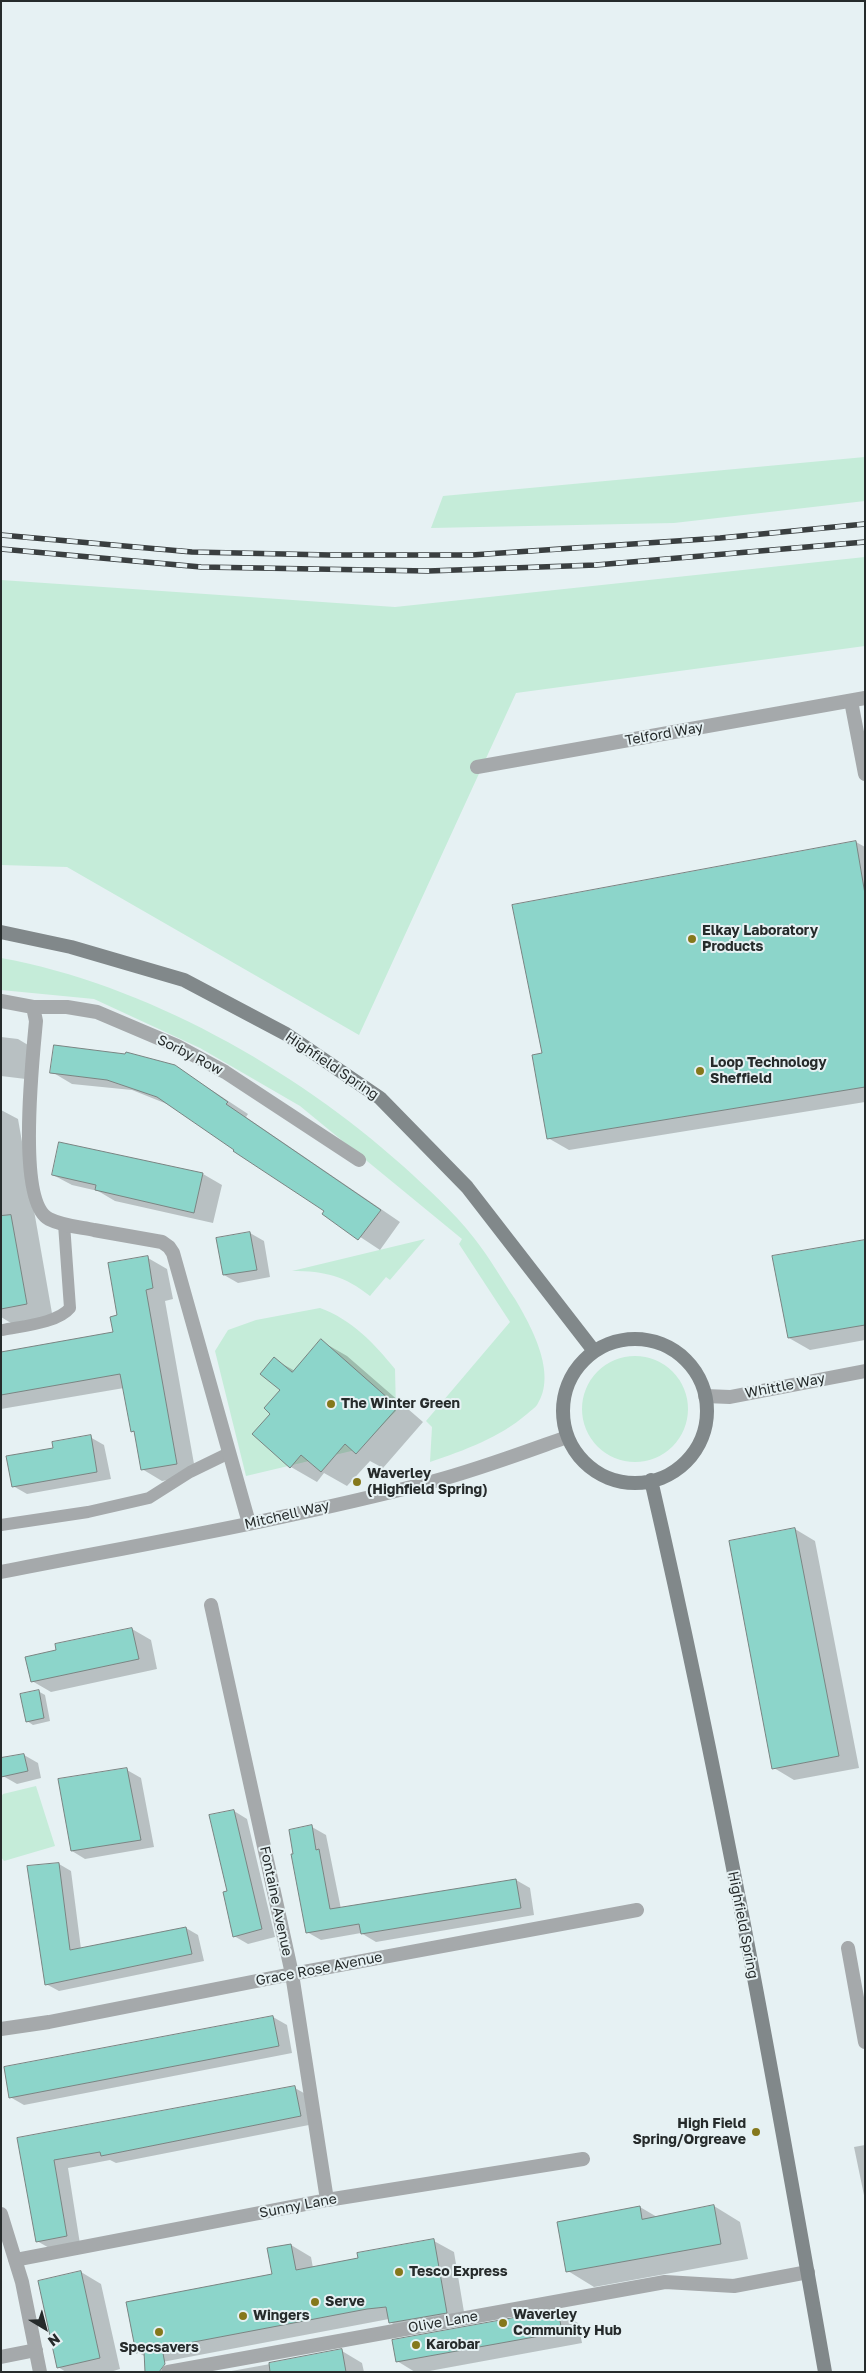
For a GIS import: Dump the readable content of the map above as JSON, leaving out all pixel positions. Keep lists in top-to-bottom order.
{
  "streets": {
    "main road": ["Highfield Spring"],
    "street": [
      "Telford Way",
      "Sorby Row",
      "Whittle Way",
      "Mitchell Way",
      "Fontaine Avenue",
      "Grace Rose Avenue",
      "Sunny Lane",
      "Olive Lane"
    ]
  },
  "crossings": [
    ["Highfield Spring", "Whittle Way"],
    ["Highfield Spring", "Mitchell Way"],
    ["Highfield Spring", "Olive Lane"],
    ["Whittle Way", "Mitchell Way"],
    ["Fontaine Avenue", "Grace Rose Avenue"],
    ["Fontaine Avenue", "Sunny Lane"]
  ],
  "places": [
    "Elkay Laboratory Products",
    "Loop Technology Sheffield",
    "The Winter Green",
    "Waverley (Highfield Spring)",
    "High Field Spring/Orgreave",
    "Tesco Express",
    "Serve",
    "Wingers",
    "Waverley Community Hub",
    "Specsavers",
    "Karobar"
  ],
  "north": "bottom right"
}
